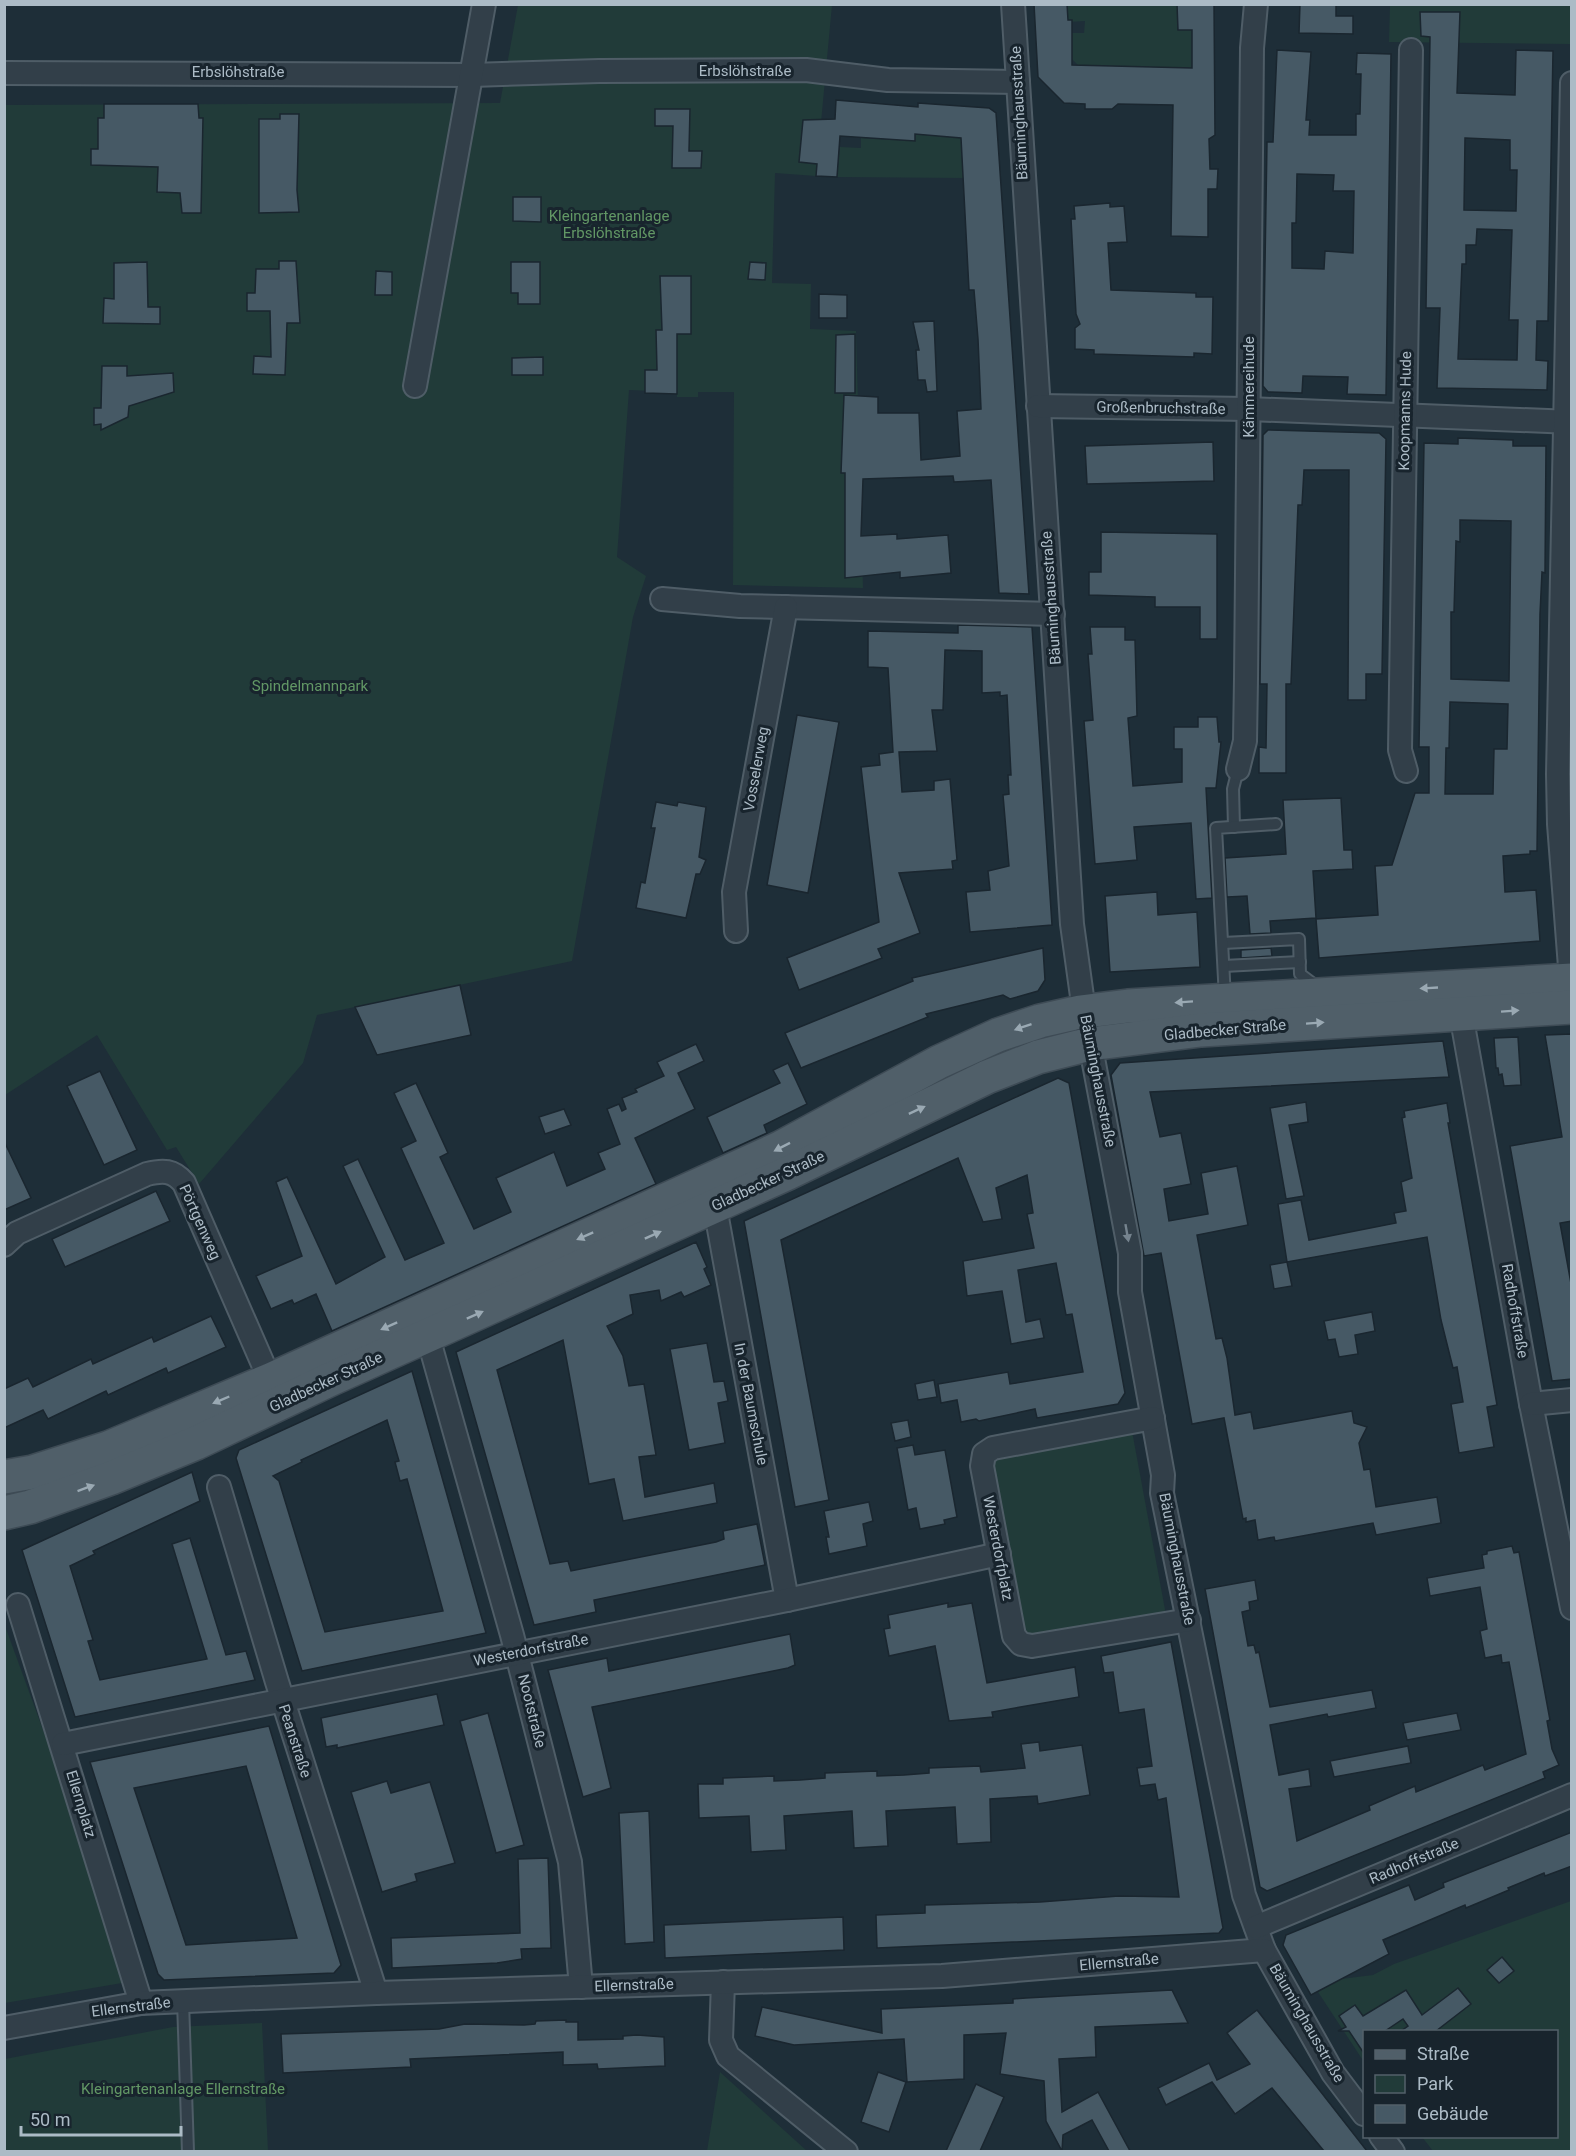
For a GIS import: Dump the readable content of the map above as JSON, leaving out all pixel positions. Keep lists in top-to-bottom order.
{
  "streets": {
    "main road": ["Gladbecker Straße"],
    "street": [
      "Erbslöhstraße",
      "Bäuminghausstraße",
      "Kämmereihude",
      "Großenbruchstraße",
      "Koopmanns Hude",
      "Vosselerweg",
      "Pörtgenweg",
      "Radhoffstraße",
      "In der Baumschule",
      "Westerdorfplatz",
      "Westerdorfstraße",
      "Nootstraße",
      "Peanstraße",
      "Ellernplatz",
      "Ellernstraße"
    ]
  },
  "crossings": [
    ["Erbslöhstraße", "Bäuminghausstraße"],
    ["Bäuminghausstraße", "Großenbruchstraße"],
    ["Bäuminghausstraße", "Gladbecker Straße"],
    ["Bäuminghausstraße", "Radhoffstraße"],
    ["Bäuminghausstraße", "Westerdorfplatz"],
    ["Bäuminghausstraße", "Ellernstraße"],
    ["Kämmereihude", "Großenbruchstraße"],
    ["Großenbruchstraße", "Koopmanns Hude"],
    ["Gladbecker Straße", "Pörtgenweg"],
    ["Gladbecker Straße", "Radhoffstraße"],
    ["Gladbecker Straße", "In der Baumschule"],
    ["Gladbecker Straße", "Nootstraße"],
    ["In der Baumschule", "Westerdorfstraße"],
    ["Westerdorfplatz", "Westerdorfstraße"],
    ["Westerdorfstraße", "Nootstraße"],
    ["Westerdorfstraße", "Peanstraße"],
    ["Westerdorfstraße", "Ellernplatz"],
    ["Nootstraße", "Ellernstraße"],
    ["Peanstraße", "Ellernstraße"],
    ["Ellernplatz", "Ellernstraße"]
  ],
  "parks": ["Kleingartenanlage Erbslöhstraße", "Spindelmannpark", "Kleingartenanlage Ellernstraße"],
  "legend": ["Straße", "Park", "Gebäude"],
  "scale_bar": "50 m"
}
